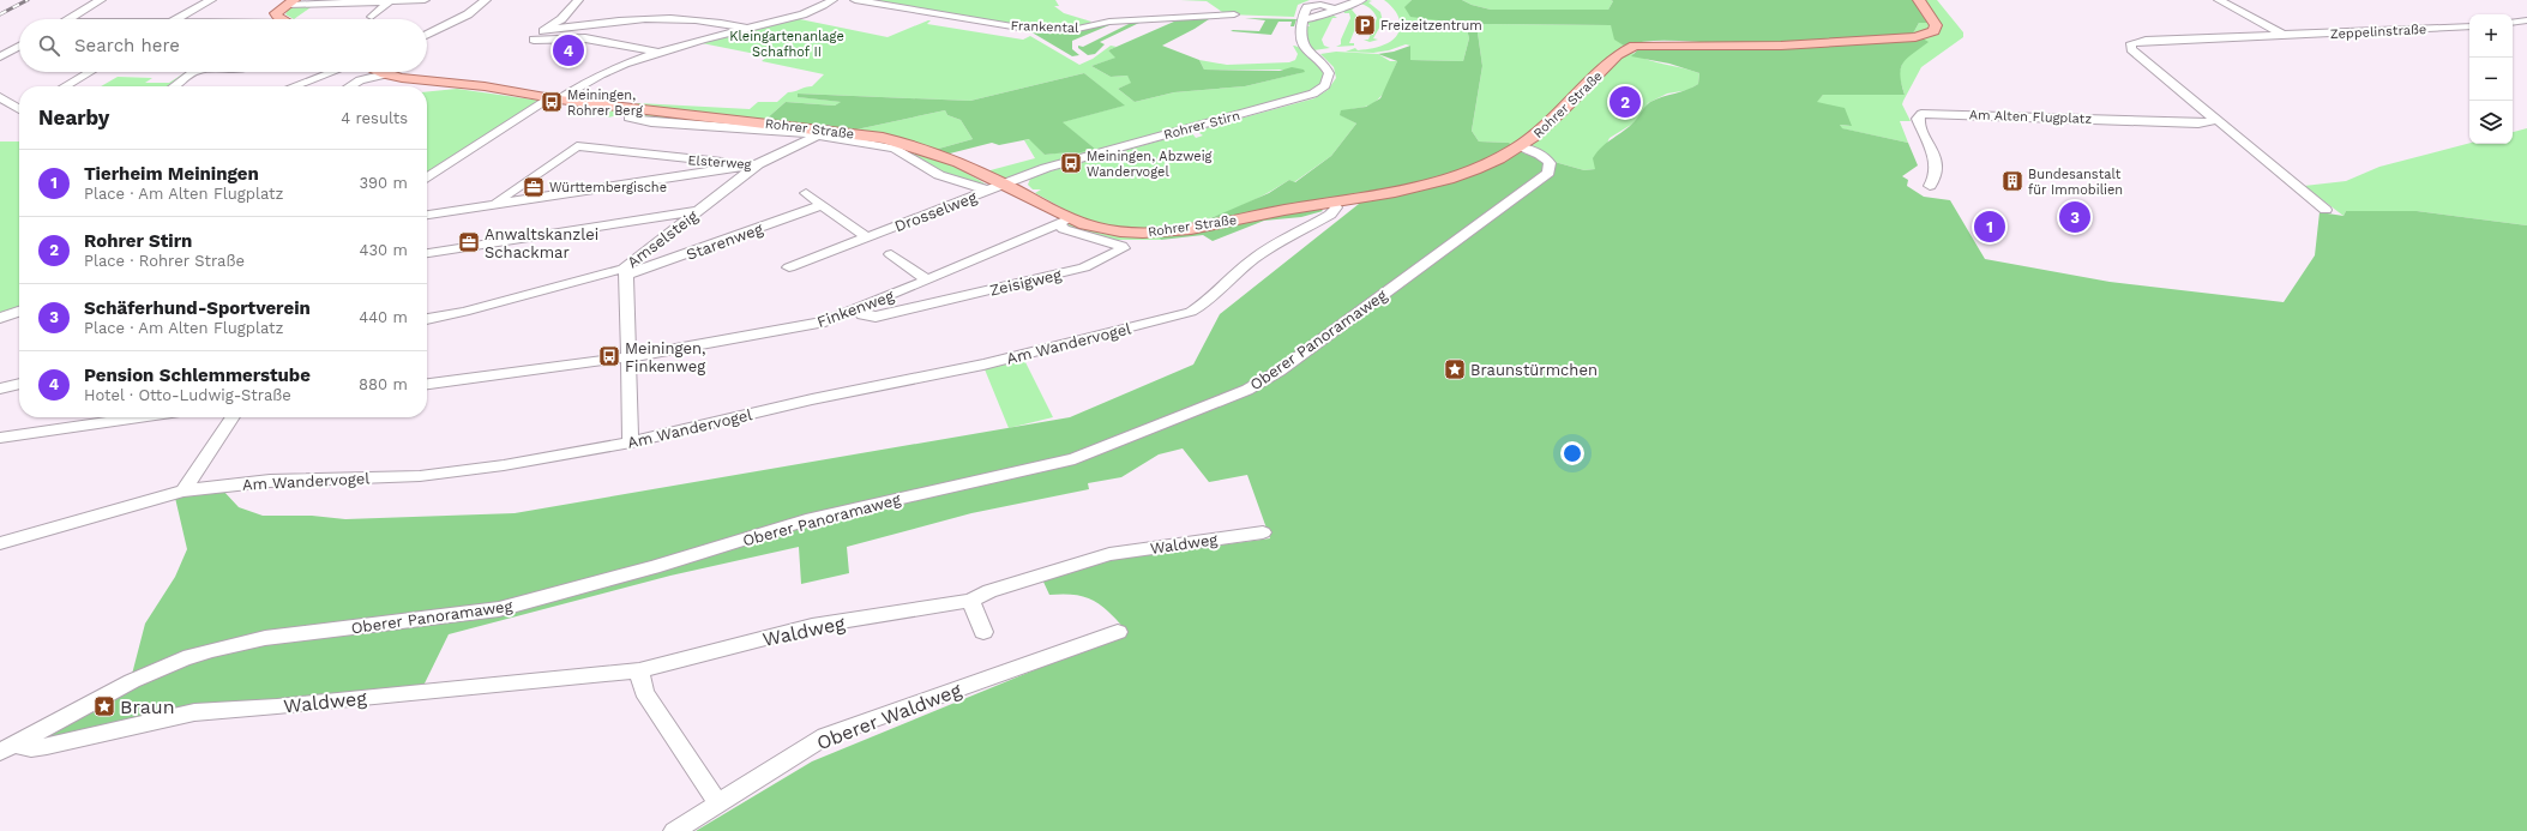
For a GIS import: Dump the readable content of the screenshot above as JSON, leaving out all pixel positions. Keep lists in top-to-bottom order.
{
  "streets": {
    "main road": ["Rohrer Straße"],
    "street": [
      "Frankental",
      "Zeppelinstraße",
      "Am Alten Flugplatz",
      "Rohrer Stirn",
      "Elsterweg",
      "Drosselweg",
      "Amselsteig",
      "Starenweg",
      "Zeisigweg",
      "Finkenweg",
      "Oberer Panoramaweg",
      "Am Wandervogel",
      "Waldweg",
      "Oberer Waldweg"
    ]
  },
  "crossings": [
    ["Rohrer Straße", "Rohrer Stirn"],
    ["Rohrer Straße", "Drosselweg"],
    ["Rohrer Straße", "Amselsteig"],
    ["Rohrer Straße", "Zeisigweg"],
    ["Rohrer Straße", "Finkenweg"],
    ["Rohrer Straße", "Oberer Panoramaweg"],
    ["Rohrer Straße", "Am Wandervogel"],
    ["Rohrer Stirn", "Drosselweg"],
    ["Elsterweg", "Amselsteig"],
    ["Amselsteig", "Starenweg"],
    ["Zeisigweg", "Finkenweg"],
    ["Oberer Panoramaweg", "Waldweg"]
  ],
  "parks": ["Kleingartenanlage Schafhof II"],
  "places": {
    "parking": ["Freizeitzentrum"],
    "bus stop": ["Meiningen, Rohrer Berg", "Meiningen, Abzweig Wandervogel", "Meiningen, Finkenweg"],
    "building": ["Bundesanstalt für Immobilien"],
    "office": ["Württembergische", "Anwaltskanzlei Schackmar"],
    "place": ["Braunstürmchen", "Braun"]
  },
  "page": {
    "map_buttons": ["+", "−"],
    "search": "Search here",
    "pins": [
      "4",
      "2",
      "3",
      "1"
    ],
    "heading": ["Nearby", "4 results"],
    "list": [
      {
        "mark": "1",
        "name": "Tierheim Meiningen",
        "note": "Place · Am Alten Flugplatz",
        "value": "390 m"
      },
      {
        "mark": "2",
        "name": "Rohrer Stirn",
        "note": "Place · Rohrer Straße",
        "value": "430 m"
      },
      {
        "mark": "3",
        "name": "Schäferhund-Sportverein",
        "note": "Place · Am Alten Flugplatz",
        "value": "440 m"
      },
      {
        "mark": "4",
        "name": "Pension Schlemmerstube",
        "note": "Hotel · Otto-Ludwig-Straße",
        "value": "880 m"
      }
    ]
  }
}
